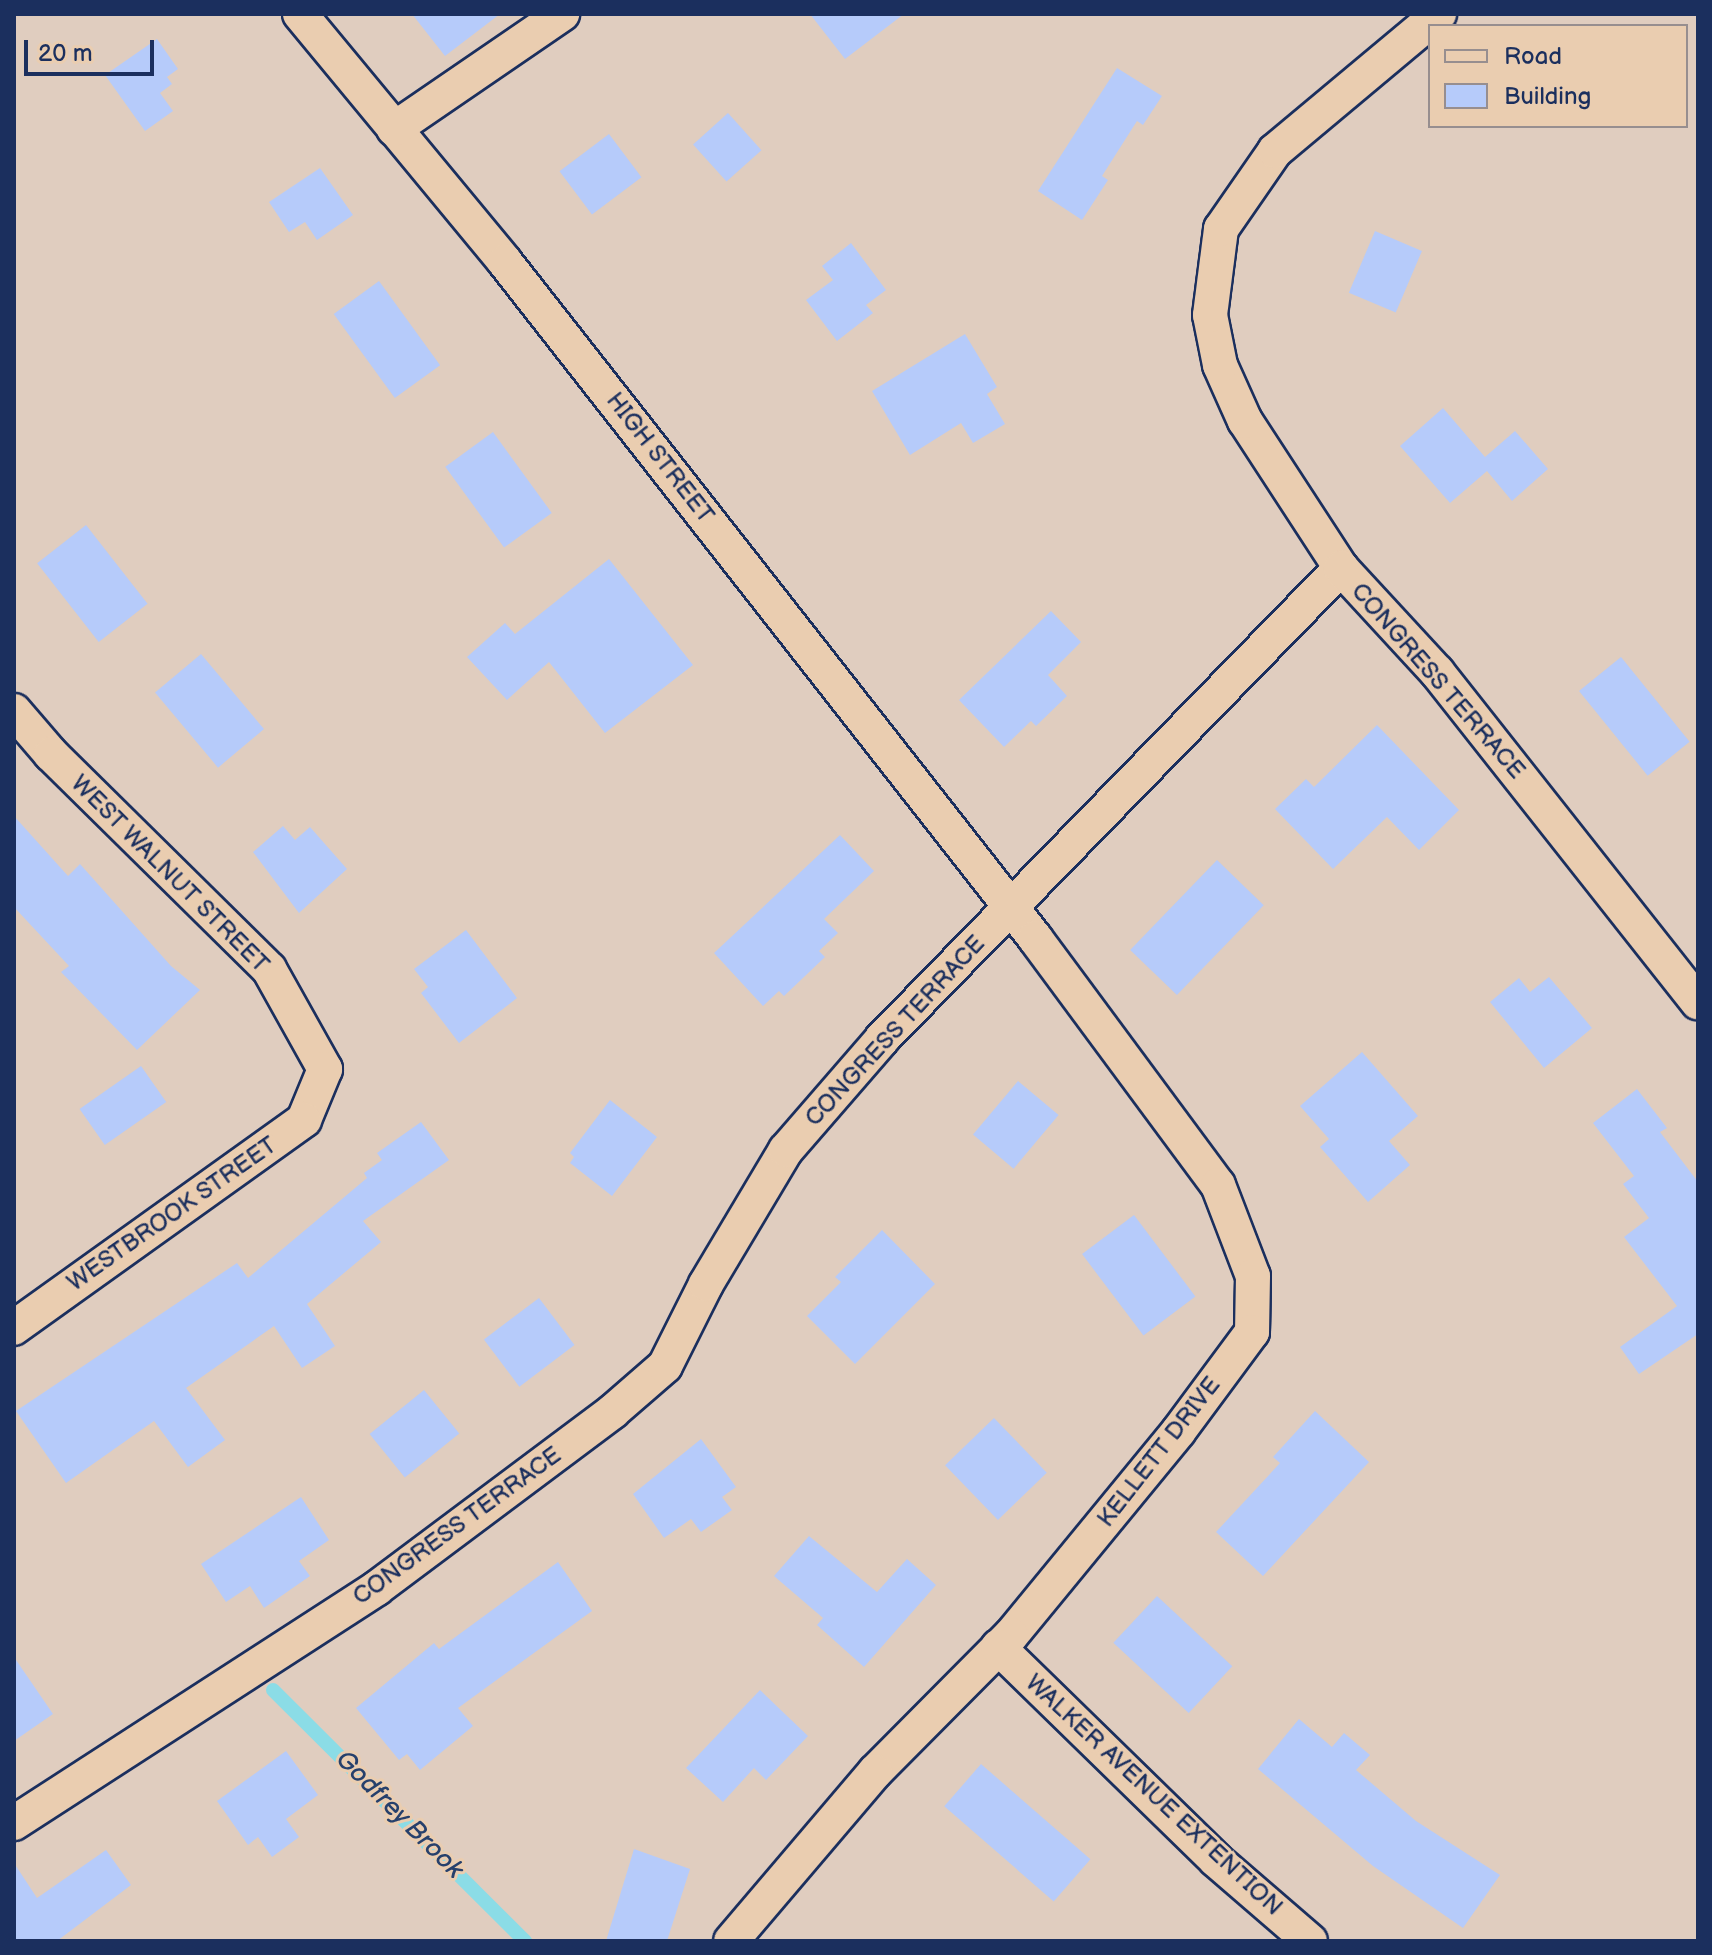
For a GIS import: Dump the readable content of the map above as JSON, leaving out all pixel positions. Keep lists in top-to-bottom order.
{
  "streets": {
    "street": [
      "HIGH STREET",
      "CONGRESS TERRACE",
      "WEST WALNUT STREET",
      "WESTBROOK STREET",
      "KELLETT DRIVE",
      "WALKER AVENUE EXTENTION"
    ]
  },
  "crossings": [
    ["HIGH STREET", "CONGRESS TERRACE"],
    ["HIGH STREET", "KELLETT DRIVE"],
    ["CONGRESS TERRACE", "KELLETT DRIVE"],
    ["WEST WALNUT STREET", "WESTBROOK STREET"],
    ["KELLETT DRIVE", "WALKER AVENUE EXTENTION"]
  ],
  "water": ["Godfrey Brook"],
  "legend": ["Road", "Building"],
  "scale_bar": "20 m"
}
